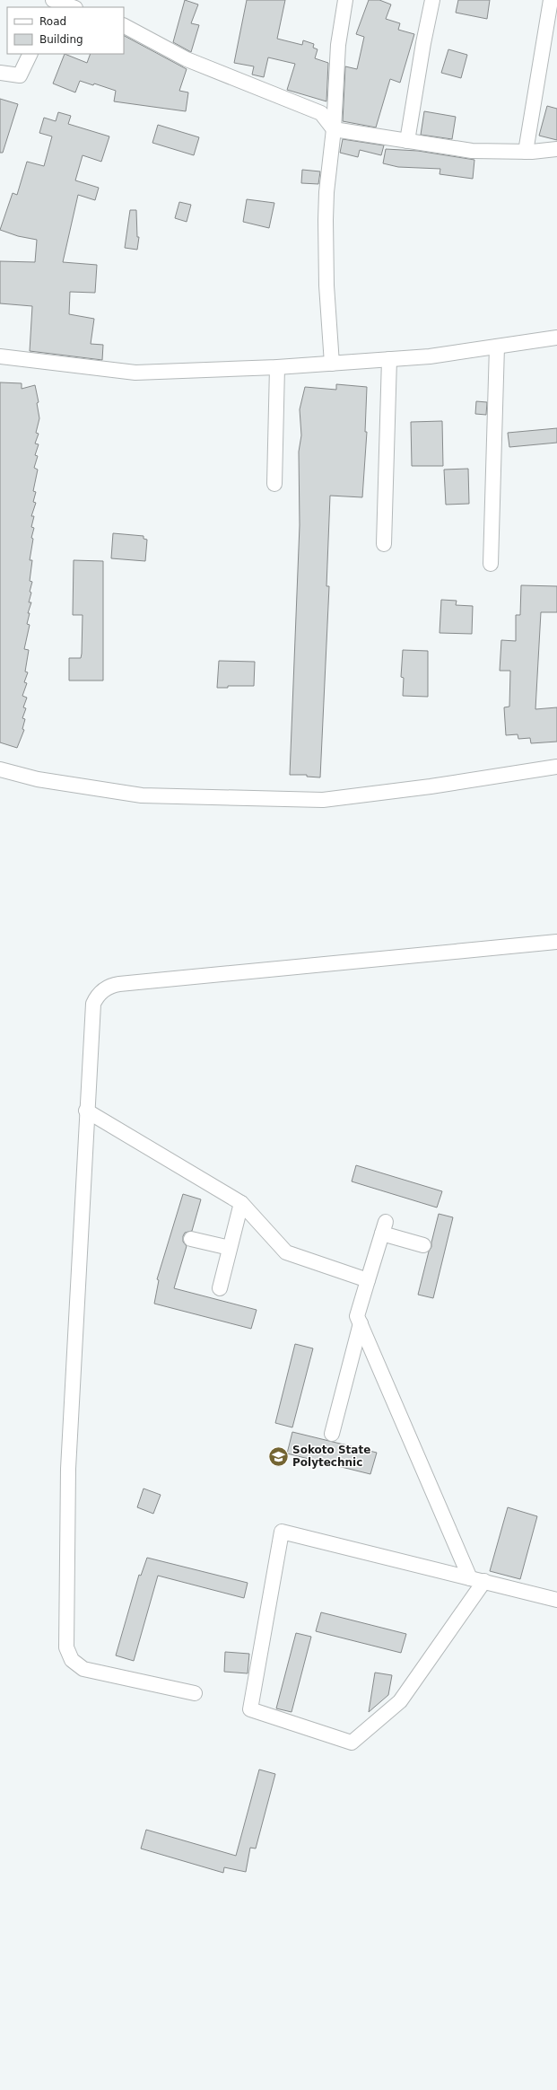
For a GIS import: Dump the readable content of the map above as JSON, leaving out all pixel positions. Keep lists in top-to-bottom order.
{
  "places": {
    "school or university": ["Sokoto State Polytechnic"]
  },
  "legend": ["Road", "Building"]
}
